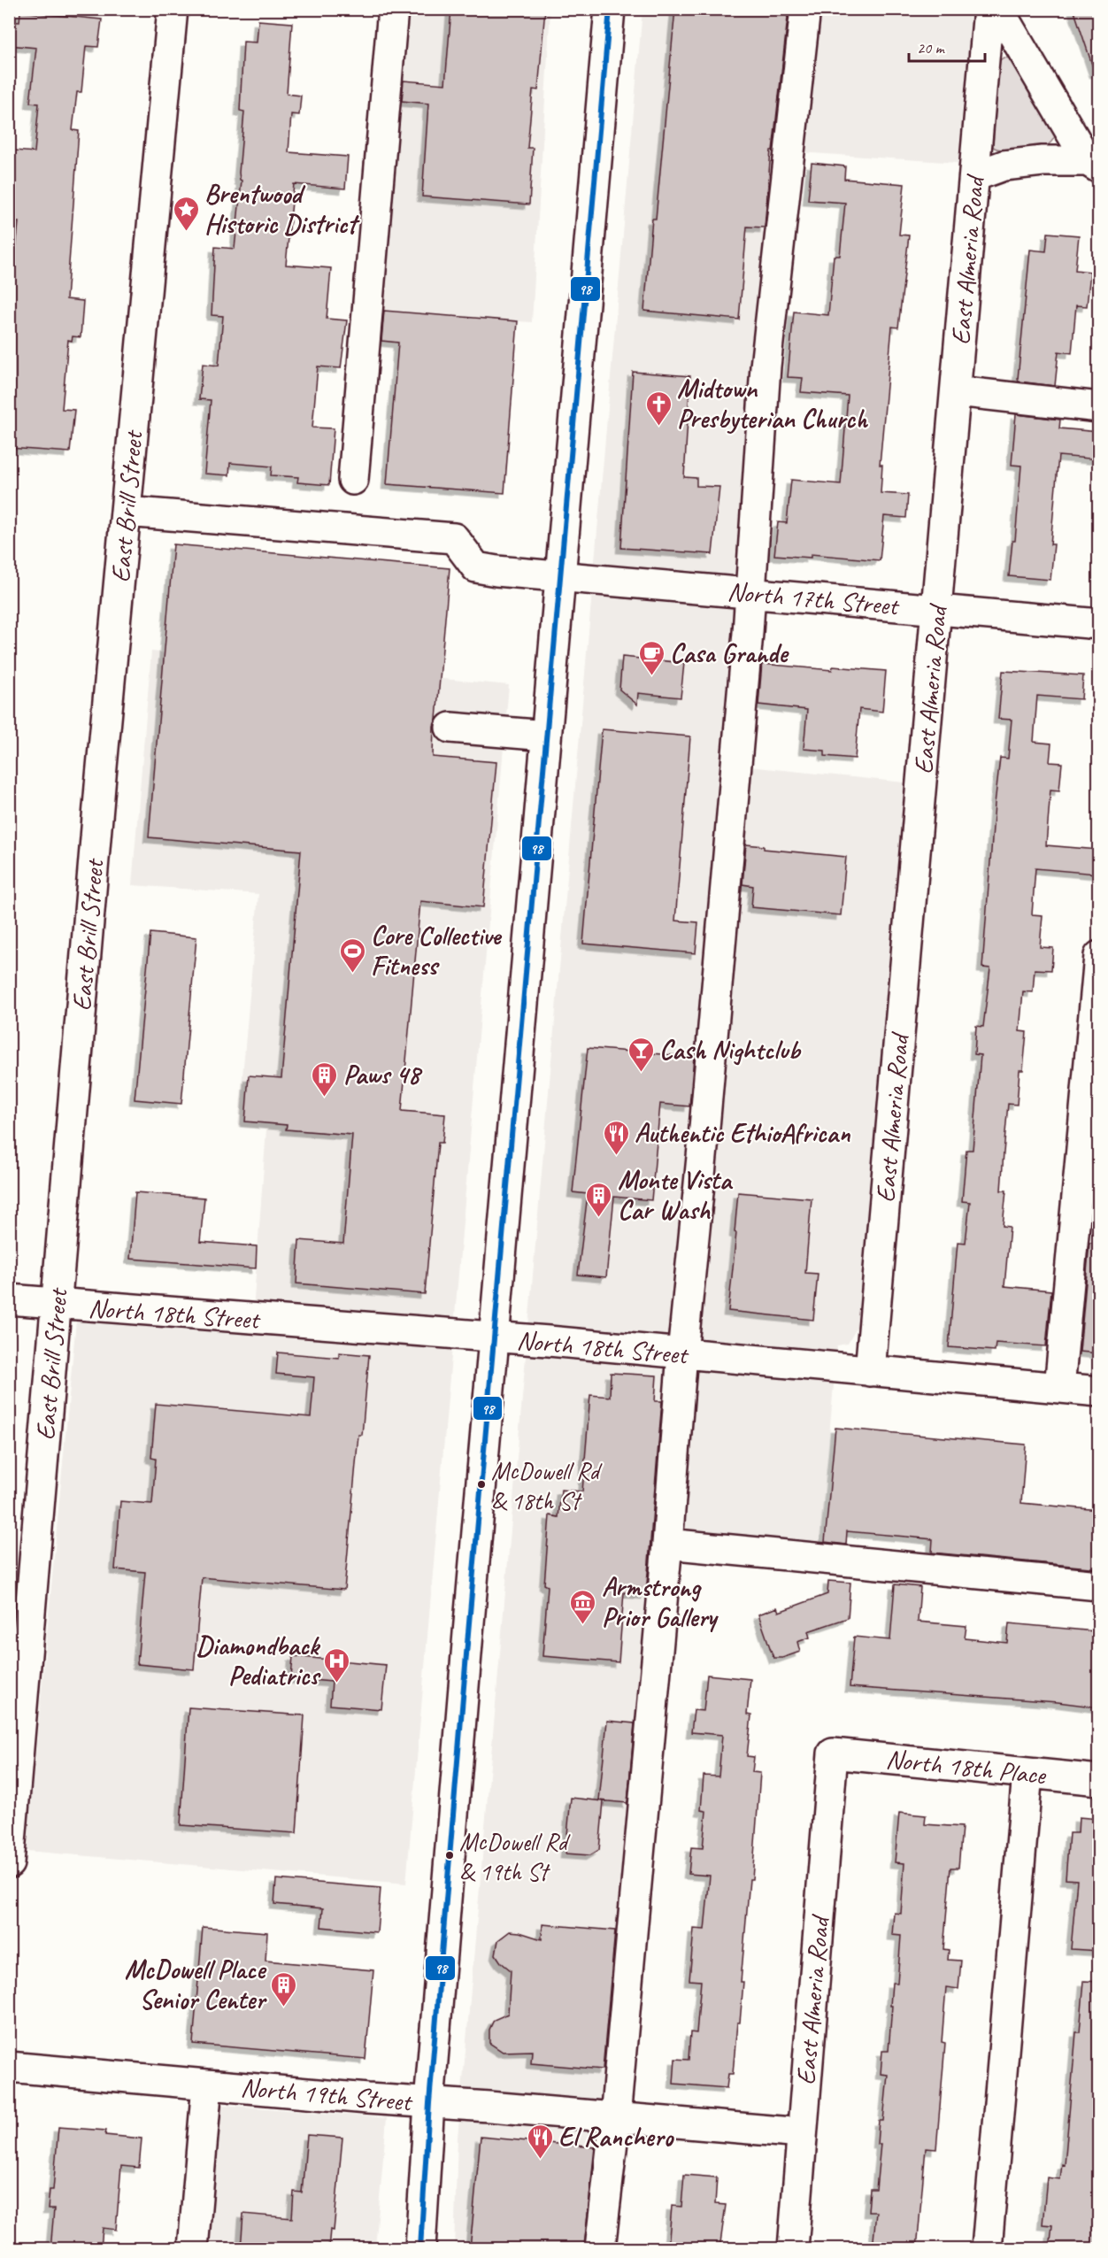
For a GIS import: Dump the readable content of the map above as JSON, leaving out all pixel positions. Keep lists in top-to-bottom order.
{
  "streets": {
    "street": [
      "East Almeria Road",
      "East Brill Street",
      "North 17th Street",
      "North 18th Street",
      "North 18th Place",
      "North 19th Street"
    ]
  },
  "crossings": [
    ["East Almeria Road", "North 17th Street"],
    ["East Almeria Road", "North 18th Street"],
    ["East Almeria Road", "North 18th Place"],
    ["East Almeria Road", "North 19th Street"],
    ["East Brill Street", "North 17th Street"],
    ["East Brill Street", "North 18th Street"]
  ],
  "places": {
    "place": ["Brentwood Historic District"],
    "church": ["Midtown Presbyterian Church"],
    "cafe": ["Casa Grande"],
    "sports": ["Core Collective Fitness"],
    "bar": ["Cash Nightclub"],
    "building": ["Paws 48", "Monte Vista Car Wash", "McDowell Place Senior Center"],
    "restaurant": ["Authentic EthioAfrican", "El Ranchero"],
    "other": ["McDowell Rd & 18th St", "McDowell Rd & 19th St"],
    "museum": ["Armstrong Prior Gallery"],
    "hospital": ["Diamondback Pediatrics"]
  },
  "lines": ["transit line 98"],
  "scale_bar": "20 m"
}
